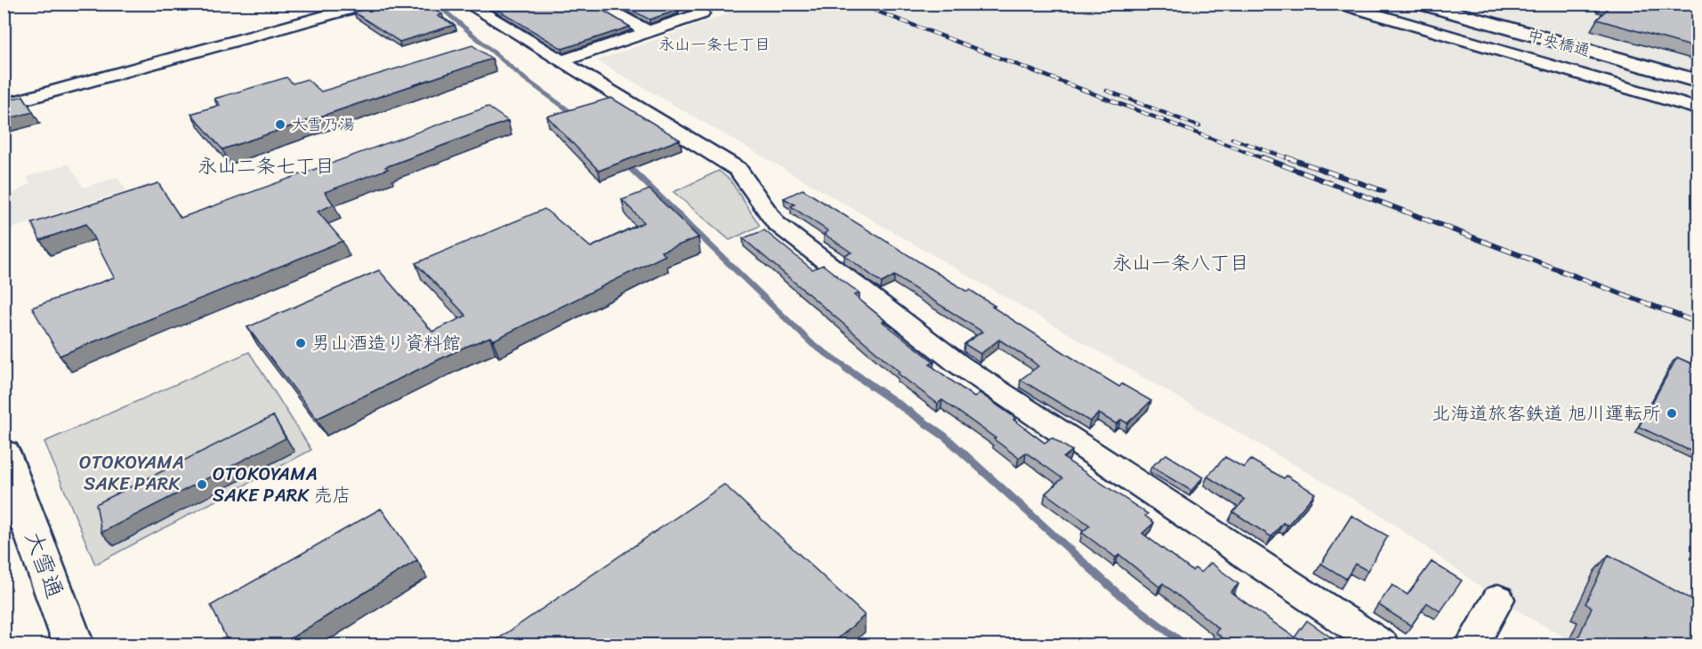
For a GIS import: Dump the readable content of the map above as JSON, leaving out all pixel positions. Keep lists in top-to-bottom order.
{
  "streets": {
    "main road": ["中央橋通", "大雪通"]
  },
  "districts": ["永山一条七丁目", "永山二条七丁目", "永山一条八丁目"],
  "parks": ["OTOKOYAMA SAKE PARK"],
  "places": [
    "大雪乃湯",
    "男山酒造り資料館",
    "北海道旅客鉄道 旭川運転所",
    "OTOKOYAMA SAKE PARK 売店"
  ]
}
